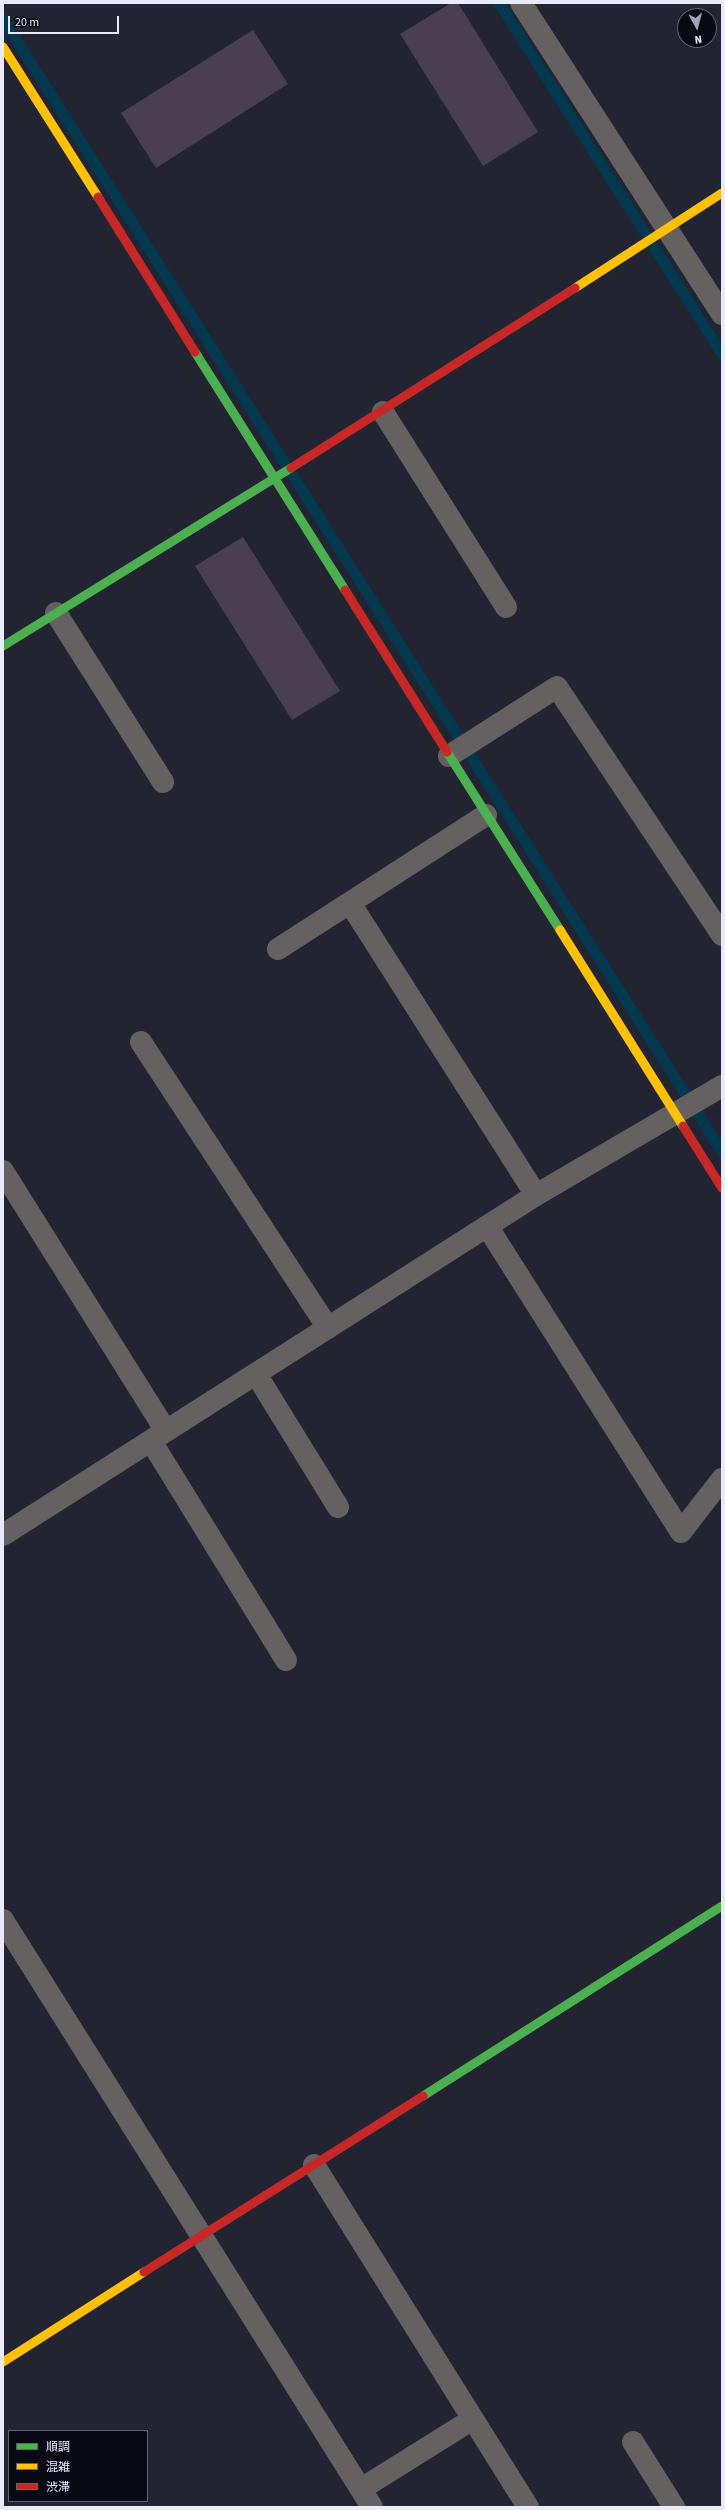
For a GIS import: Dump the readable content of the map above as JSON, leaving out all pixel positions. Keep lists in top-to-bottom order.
{
  "legend": ["順調", "混雑", "渋滞"],
  "scale_bar": "20 m",
  "north": "bottom"
}
